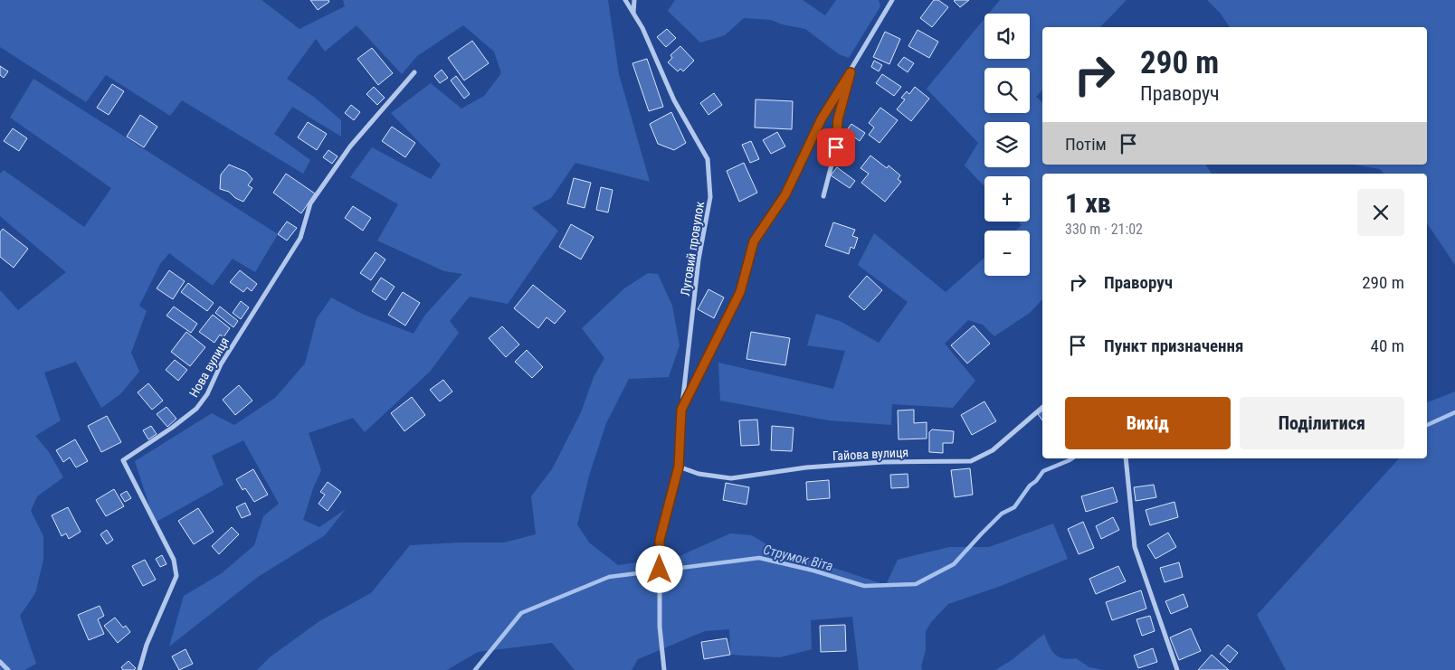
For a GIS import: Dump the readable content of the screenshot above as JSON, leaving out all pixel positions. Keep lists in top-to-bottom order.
{
  "streets": {
    "street": ["Луговий провулок", "Нова вулиця", "Гайова вулиця"]
  },
  "crossings": [
    ["Луговий провулок", "Гайова вулиця"]
  ],
  "water": ["Струмок Віта"],
  "page": {
    "map_buttons": ["+", "−"],
    "turn": ["290 m", "Праворуч"],
    "then": "Потім",
    "heading": ["1 хв", "330 m · 21:02"],
    "list": [
      {
        "name": "Праворуч",
        "value": "290 m"
      },
      {
        "name": "Пункт призначення",
        "value": "40 m"
      }
    ],
    "buttons": ["Вихід", "Поділитися"]
  }
}
